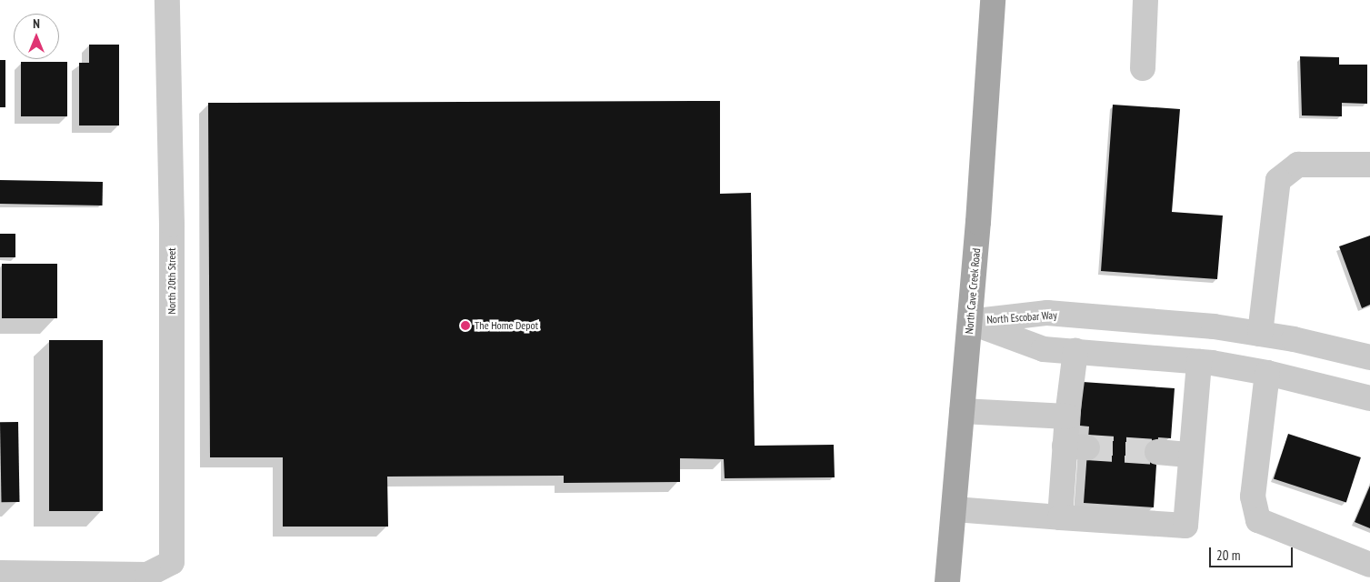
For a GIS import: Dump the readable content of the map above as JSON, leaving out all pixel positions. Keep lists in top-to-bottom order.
{
  "streets": {
    "main road": ["North Cave Creek Road"],
    "street": ["North 20th Street", "North Escobar Way"]
  },
  "crossings": [
    ["North Cave Creek Road", "North Escobar Way"]
  ],
  "places": ["The Home Depot"],
  "scale_bar": "20 m",
  "north": "top"
}
